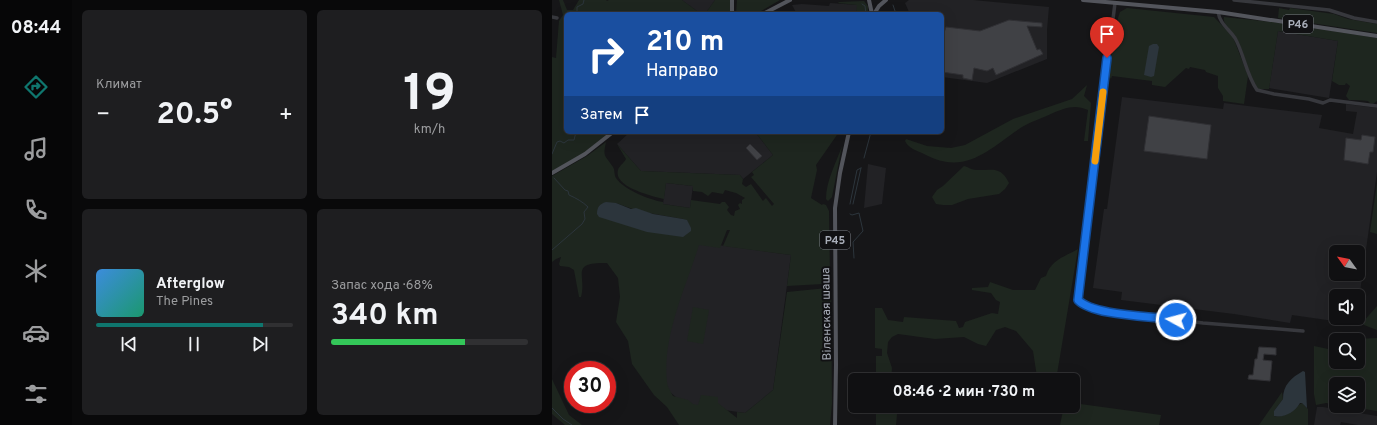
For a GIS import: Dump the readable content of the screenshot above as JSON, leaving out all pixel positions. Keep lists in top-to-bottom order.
{
  "streets": {
    "main road": ["Р46", "Р45", "Віленская шаша"]
  },
  "north": "top left",
  "page": {
    "tabs": "08:44",
    "tile": [
      "Климат",
      ["19", "km/h"],
      ["Запас хода · 68%", "340 km"]
    ],
    "turn": ["210 m", "Направо"],
    "then": "Затем",
    "heat": ["−", "20.5°", "+"],
    "song": ["Afterglow", "The Pines"],
    "limit": "30",
    "trip": "08:46 · 2 мин · 730 m"
  }
}
